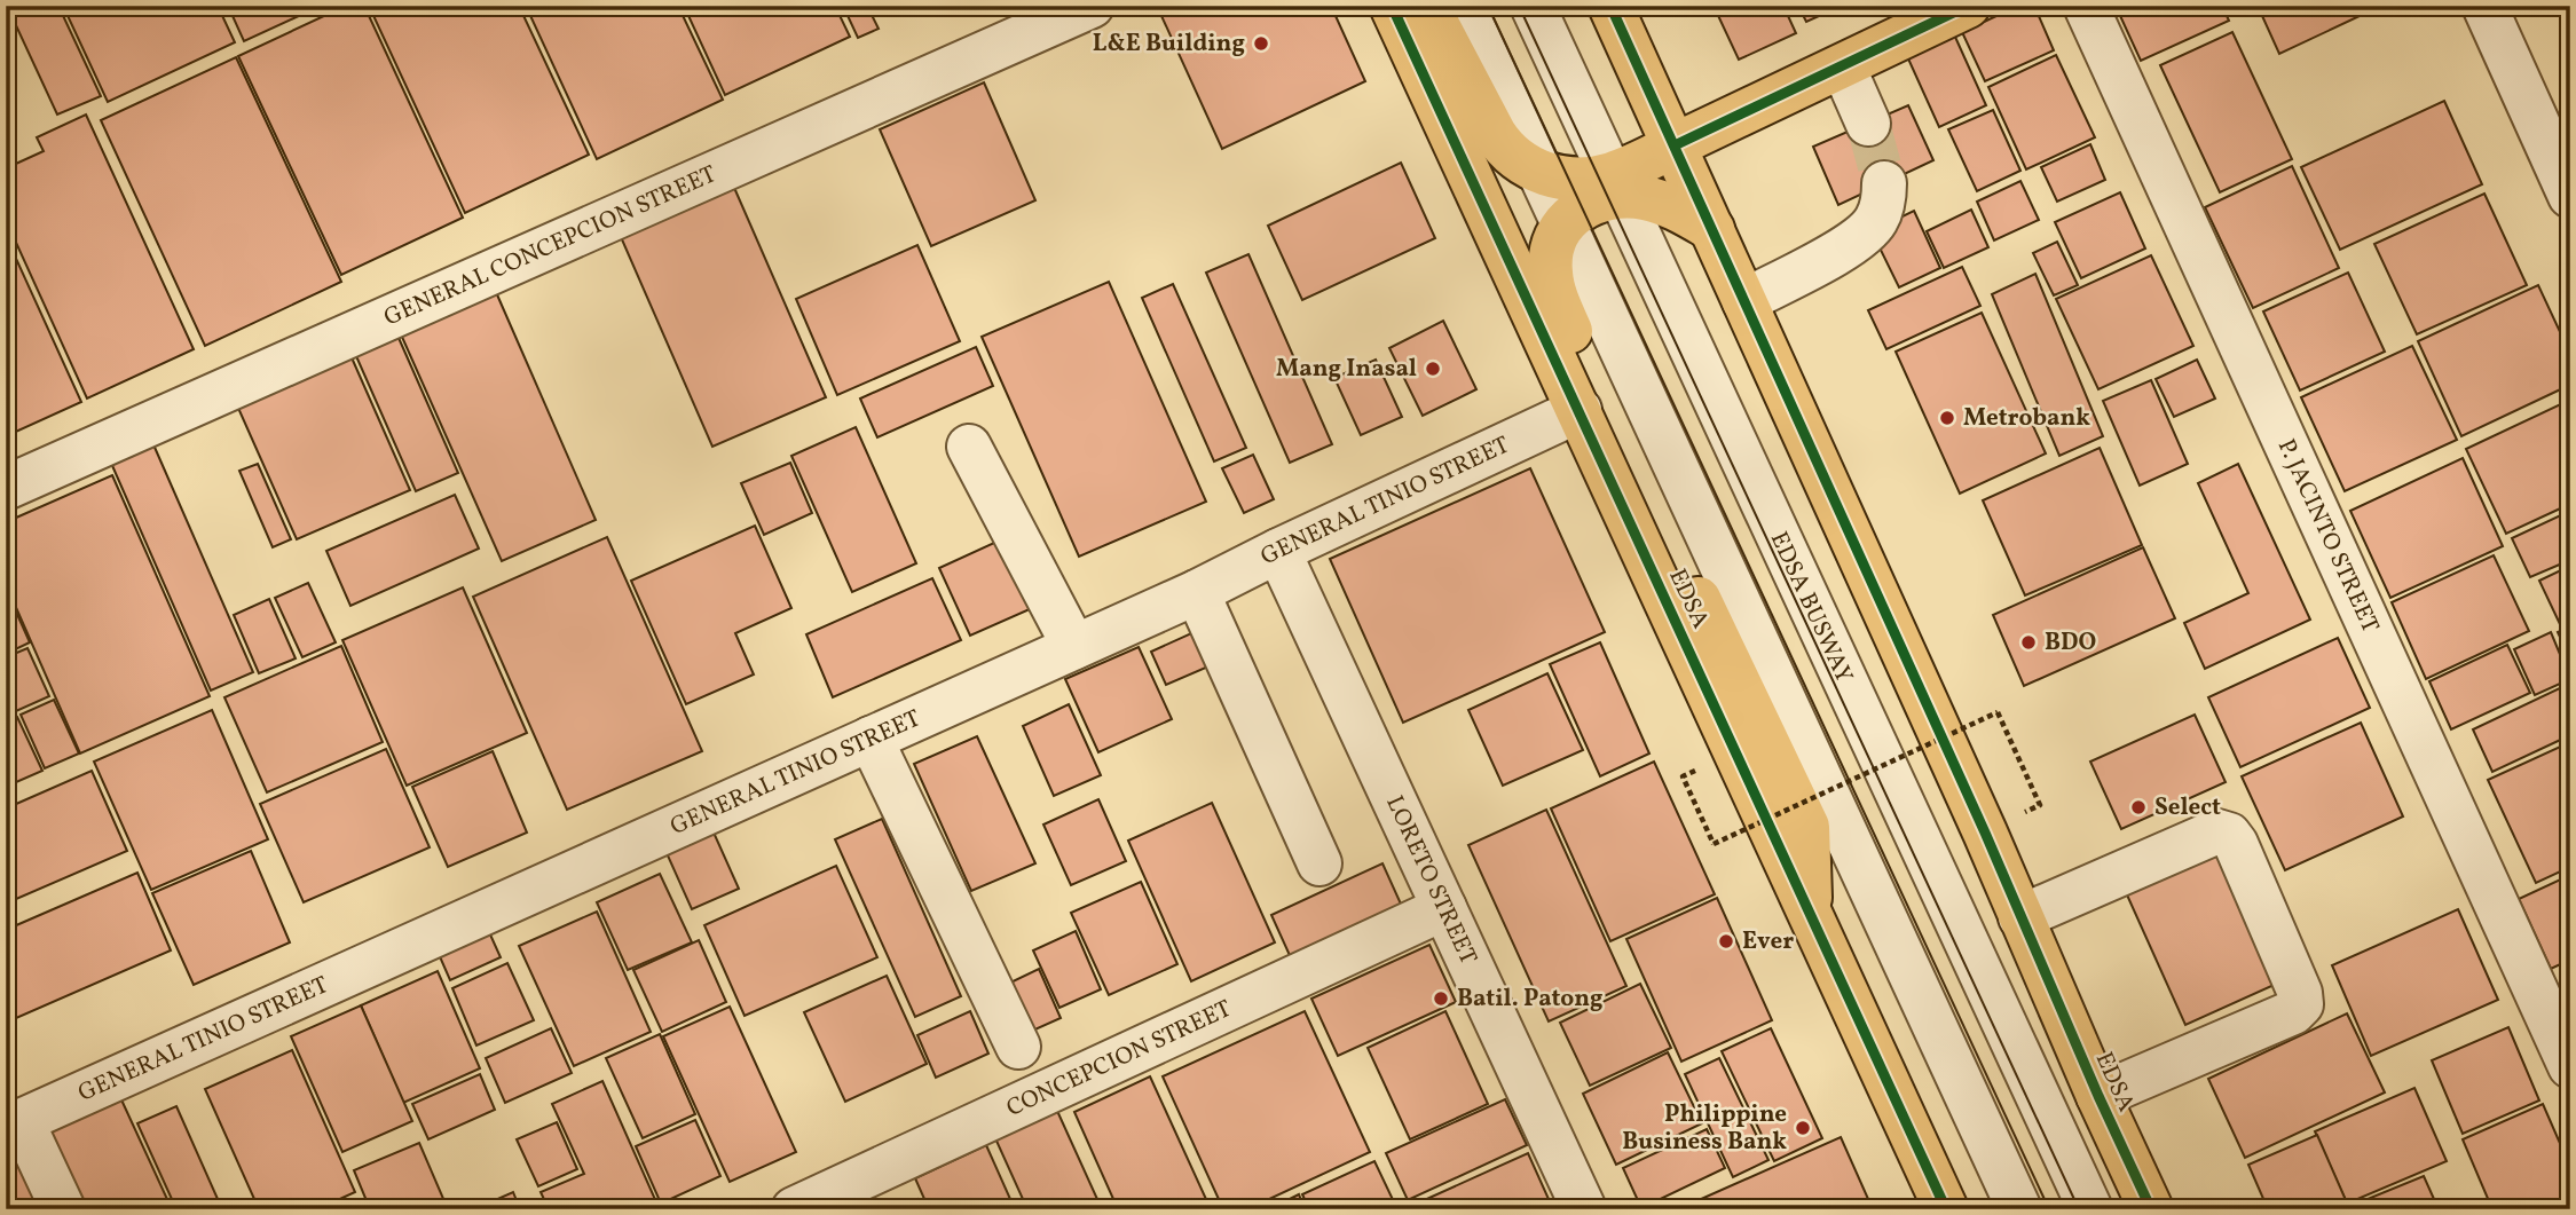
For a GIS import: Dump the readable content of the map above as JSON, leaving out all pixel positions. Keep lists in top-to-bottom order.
{
  "streets": {
    "main road": ["EDSA"],
    "street": [
      "GENERAL CONCEPCION STREET",
      "GENERAL TINIO STREET",
      "P. JACINTO STREET",
      "EDSA BUSWAY",
      "LORETO STREET",
      "CONCEPCION STREET"
    ]
  },
  "crossings": [
    ["GENERAL TINIO STREET", "EDSA"],
    ["GENERAL TINIO STREET", "LORETO STREET"],
    ["LORETO STREET", "CONCEPCION STREET"]
  ],
  "places": [
    "L&E Building",
    "Mang Inasal",
    "Metrobank",
    "BDO",
    "Select",
    "Ever",
    "Batil. Patong",
    "Philippine Business Bank"
  ]
}
